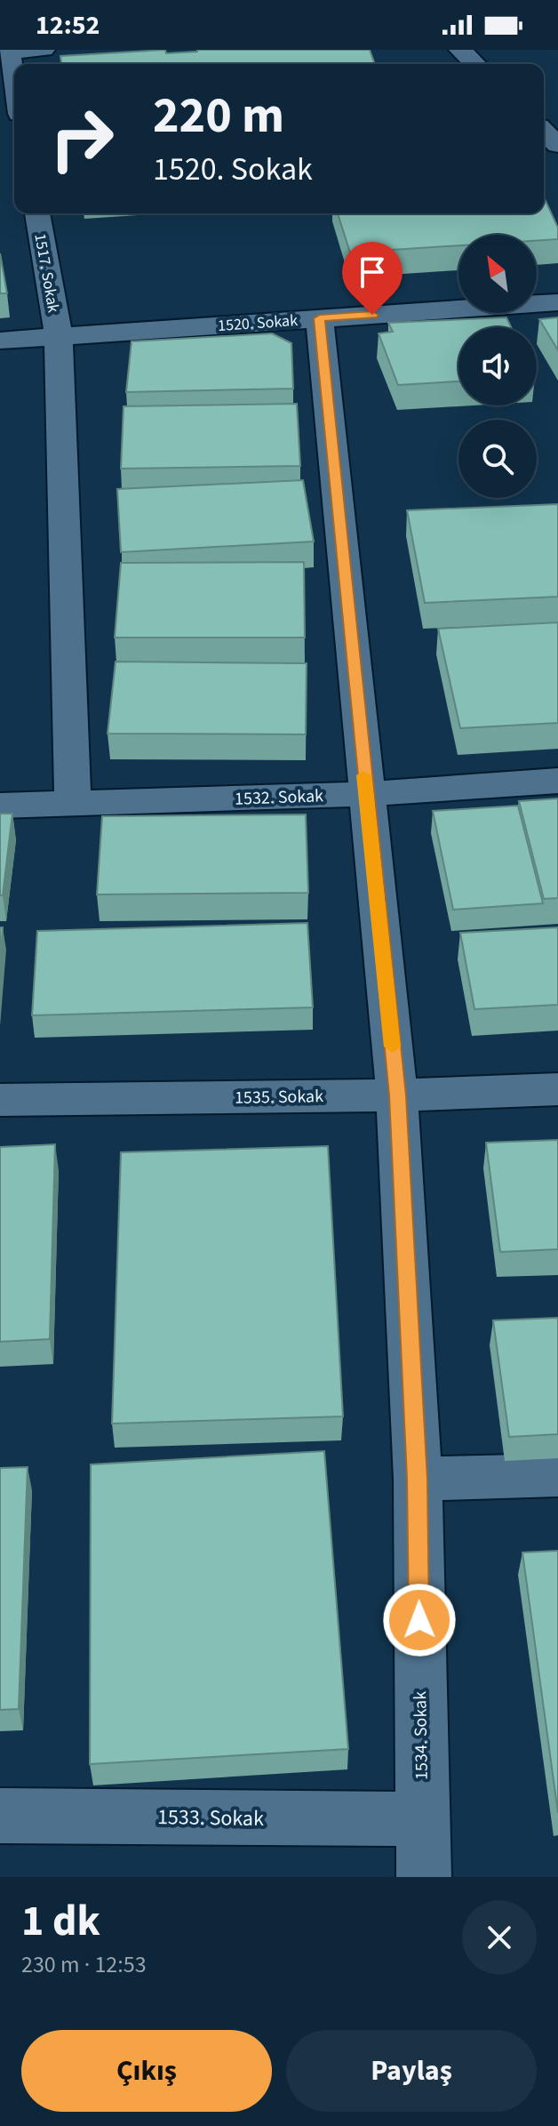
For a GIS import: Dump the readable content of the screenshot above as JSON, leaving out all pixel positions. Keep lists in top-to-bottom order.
{
  "streets": {
    "street": [
      "1517. Sokak",
      "1520. Sokak",
      "1532. Sokak",
      "1535. Sokak",
      "1534. Sokak",
      "1533. Sokak"
    ]
  },
  "crossings": [
    ["1517. Sokak", "1520. Sokak"],
    ["1517. Sokak", "1532. Sokak"],
    ["1520. Sokak", "1534. Sokak"],
    ["1532. Sokak", "1534. Sokak"],
    ["1535. Sokak", "1534. Sokak"],
    ["1534. Sokak", "1533. Sokak"]
  ],
  "north": "top left",
  "page": {
    "status": "12:52",
    "turn": ["220 m", "1520. Sokak"],
    "heading": ["1 dk", "230 m · 12:53"],
    "buttons": ["Çıkış", "Paylaş"]
  }
}
